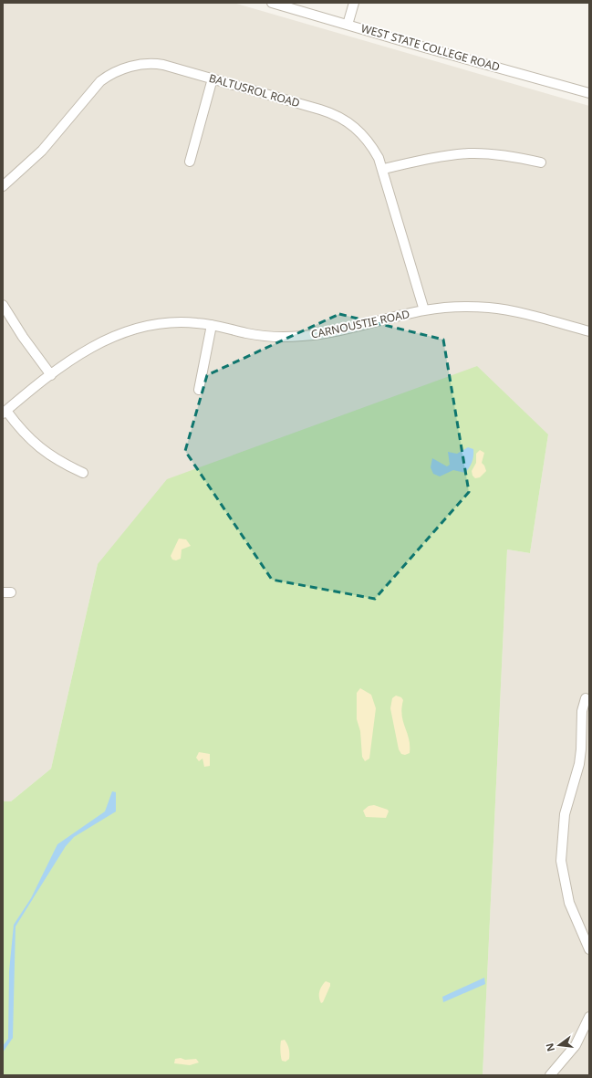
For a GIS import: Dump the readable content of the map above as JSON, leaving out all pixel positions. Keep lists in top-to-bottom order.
{
  "streets": {
    "street": ["WEST STATE COLLEGE ROAD", "BALTUSROL ROAD", "CARNOUSTIE ROAD"]
  },
  "crossings": [
    ["BALTUSROL ROAD", "CARNOUSTIE ROAD"]
  ],
  "north": "left"
}
